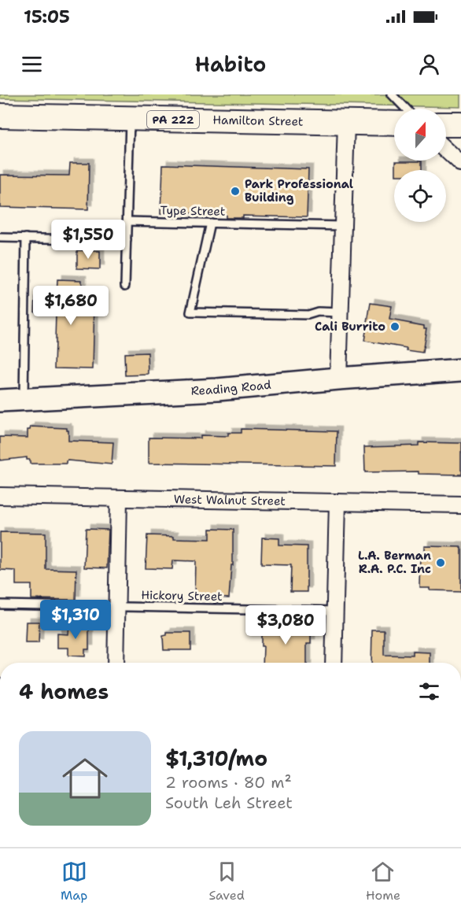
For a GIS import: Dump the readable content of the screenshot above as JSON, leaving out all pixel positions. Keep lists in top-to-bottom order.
{
  "streets": {
    "main road": ["PA 222", "Hamilton Street"],
    "street": ["Reading Road", "West Walnut Street"],
    "lane": ["Type Street", "Hickory Street"]
  },
  "places": ["Park Professional Building", "Cali Burrito", "L.A. Berman R.A. P.C. Inc"],
  "north": "top",
  "page": {
    "status": "15:05",
    "header": "Habito",
    "price": [
      "$1,550",
      "$1,680",
      "$1,310",
      "$3,080"
    ],
    "heading": "4 homes",
    "list": [
      {
        "name": "$1,310/mo",
        "note": "2 rooms · 80 m² · South Leh Street"
      }
    ],
    "tabs": ["Map", "Saved", "Home"]
  }
}
